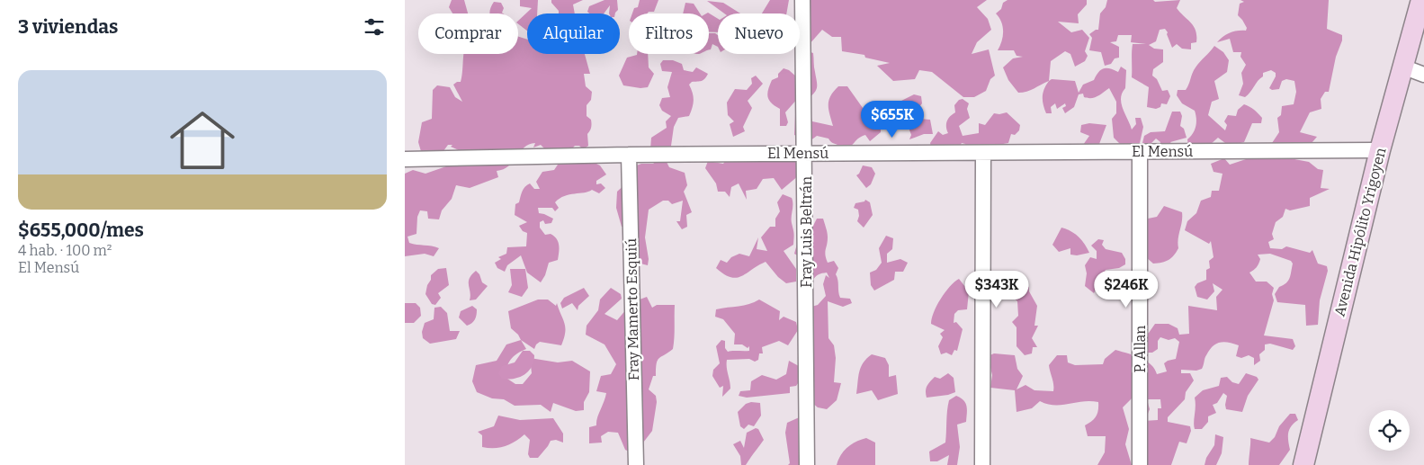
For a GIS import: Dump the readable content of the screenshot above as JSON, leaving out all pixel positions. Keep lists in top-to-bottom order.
{
  "streets": {
    "main road": ["Avenida Hipólito Yrigoyen"],
    "street": [
      "El Mensú",
      "Fray Luis Beltrán",
      "Fray Mamerto Esquiú",
      "P. Allan"
    ]
  },
  "crossings": [
    ["El Mensú", "Fray Luis Beltrán"],
    ["El Mensú", "Avenida Hipólito Yrigoyen"],
    ["El Mensú", "Fray Mamerto Esquiú"],
    ["El Mensú", "P. Allan"]
  ],
  "page": {
    "heading": "3 viviendas",
    "chip": [
      "Comprar",
      "Alquilar",
      "Filtros",
      "Nuevo"
    ],
    "list": [
      {
        "name": "$655,000/mes",
        "note": "4 hab. · 100 m² · El Mensú"
      }
    ],
    "price": ["$655K", "$343K", "$246K"]
  }
}
